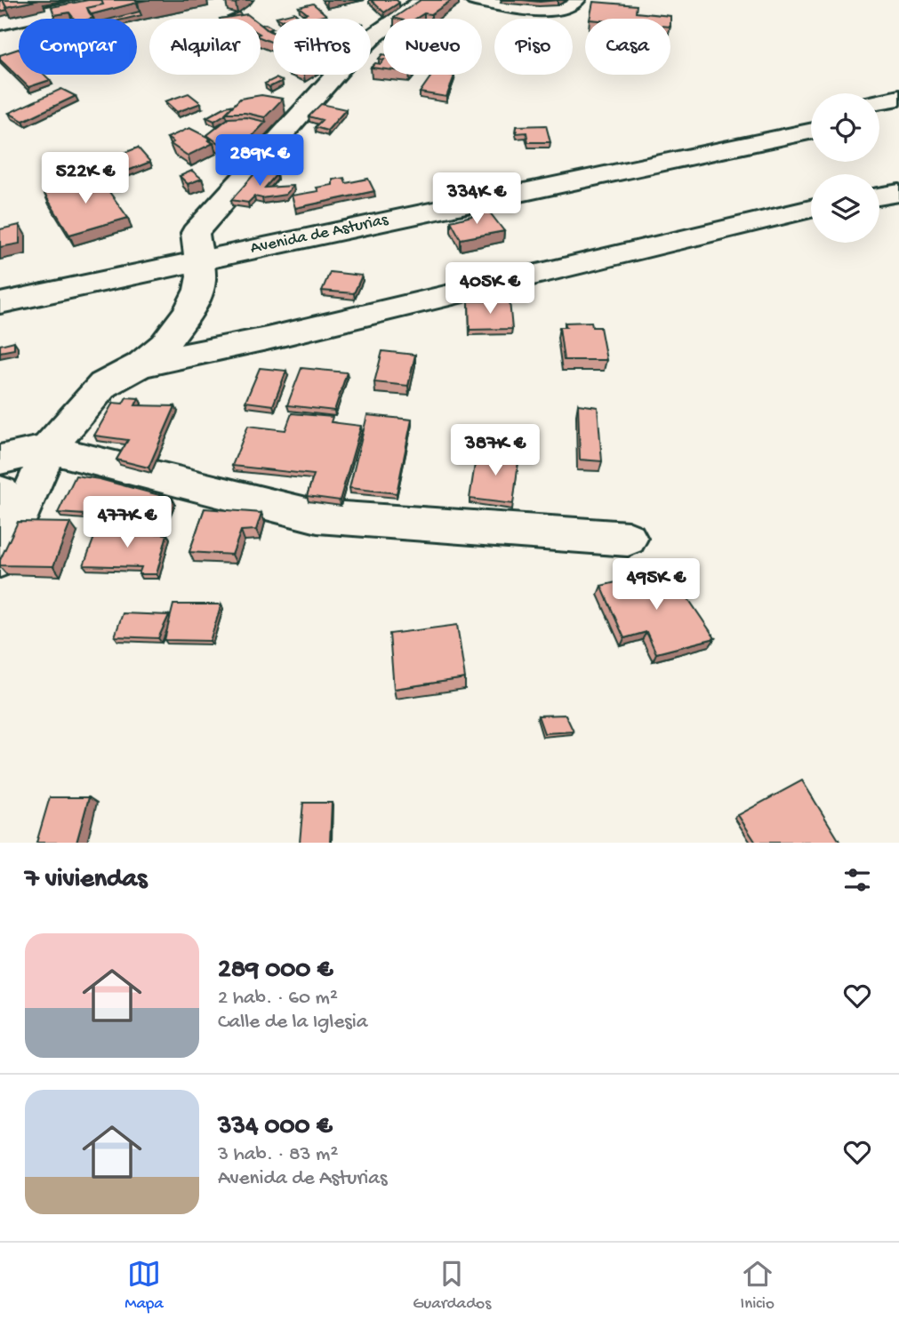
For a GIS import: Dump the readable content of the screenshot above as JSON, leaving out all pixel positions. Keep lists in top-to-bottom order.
{
  "streets": {
    "street": ["Avenida de Asturias"]
  },
  "page": {
    "chip": [
      "Comprar",
      "Alquilar",
      "Filtros",
      "Nuevo",
      "Piso",
      "Casa"
    ],
    "price": [
      "289K €",
      "522K €",
      "334K €",
      "405K €",
      "387K €",
      "477K €",
      "495K €"
    ],
    "heading": "7 viviendas",
    "list": [
      {
        "name": "289 000 €",
        "note": "2 hab. · 60 m² · Calle de la Iglesia"
      },
      {
        "name": "334 000 €",
        "note": "3 hab. · 83 m² · Avenida de Asturias"
      }
    ],
    "tabs": ["Mapa", "Guardados", "Inicio"]
  }
}
